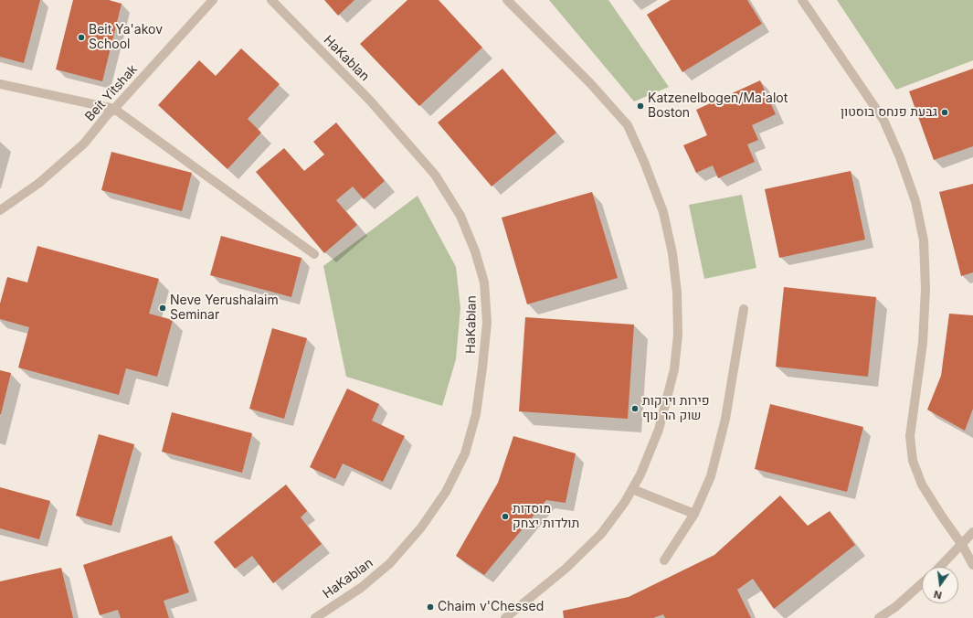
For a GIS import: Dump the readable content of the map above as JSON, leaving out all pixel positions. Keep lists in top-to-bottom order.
{
  "streets": {
    "street": ["HaKablan", "Beit Yitshak"]
  },
  "places": [
    "Beit Ya'akov School",
    "Katzenelbogen/Ma'alot Boston",
    "גבעת פנחס בוסטון",
    "Neve Yerushalaim Seminar",
    "פירות וירקות שוק הר נוף",
    "מוסדות תולדות יצחק",
    "Chaim v'Chessed"
  ],
  "north": "bottom"
}
